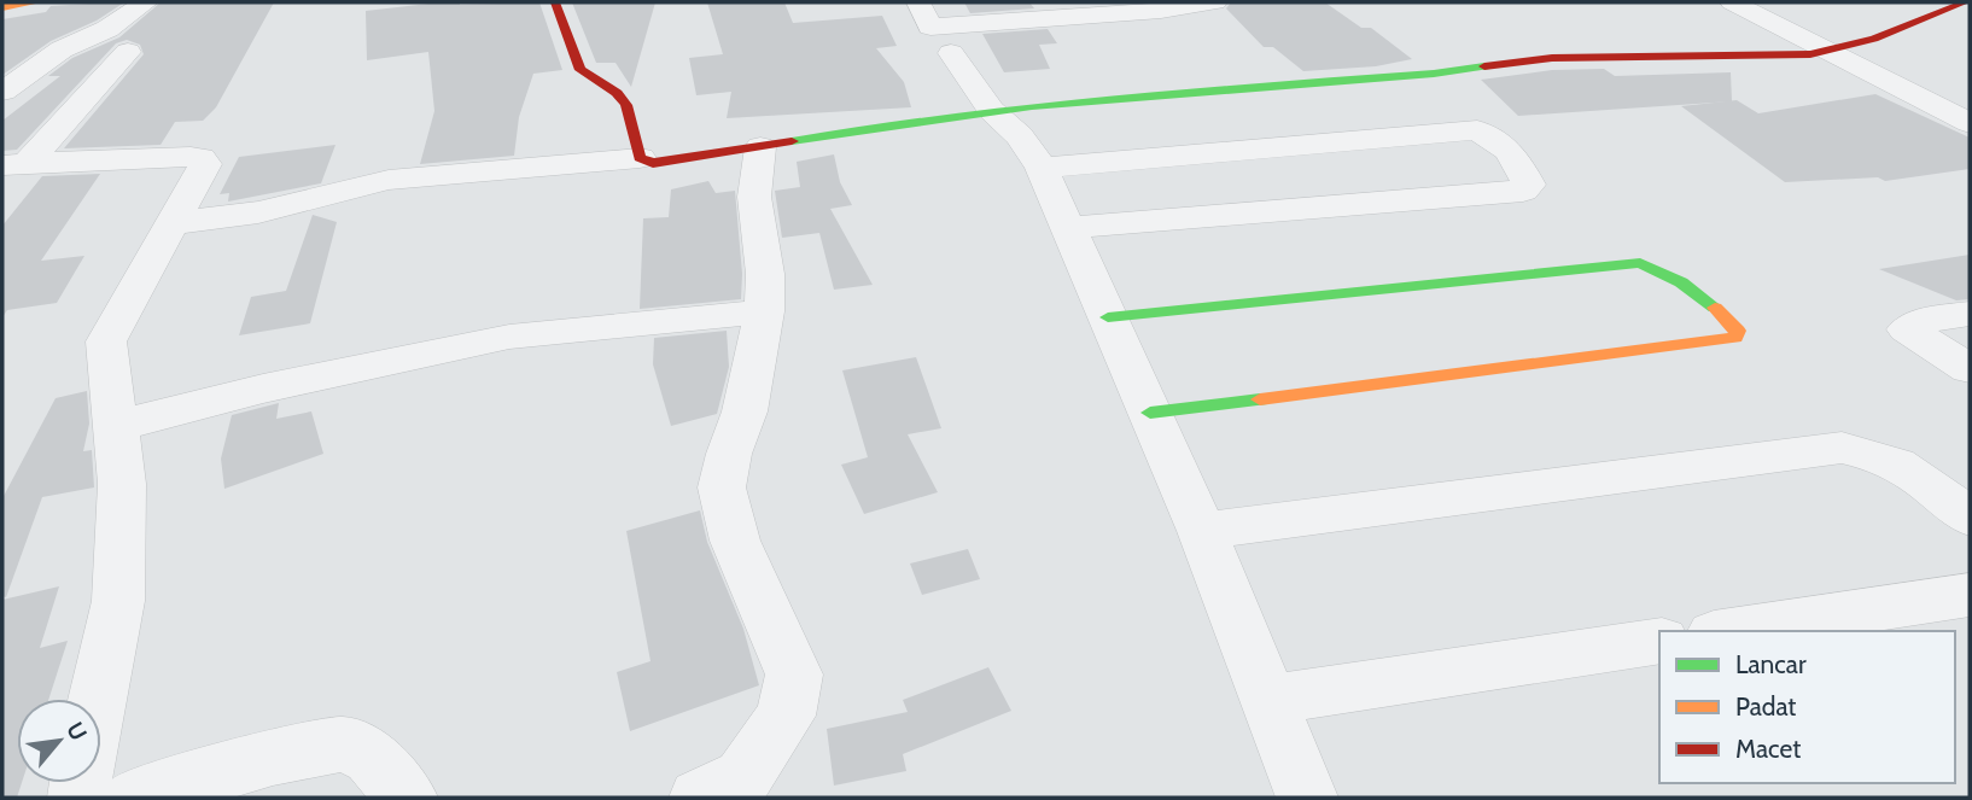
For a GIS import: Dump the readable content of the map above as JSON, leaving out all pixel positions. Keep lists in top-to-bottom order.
{
  "legend": ["Lancar", "Padat", "Macet"],
  "north": "top right"
}
